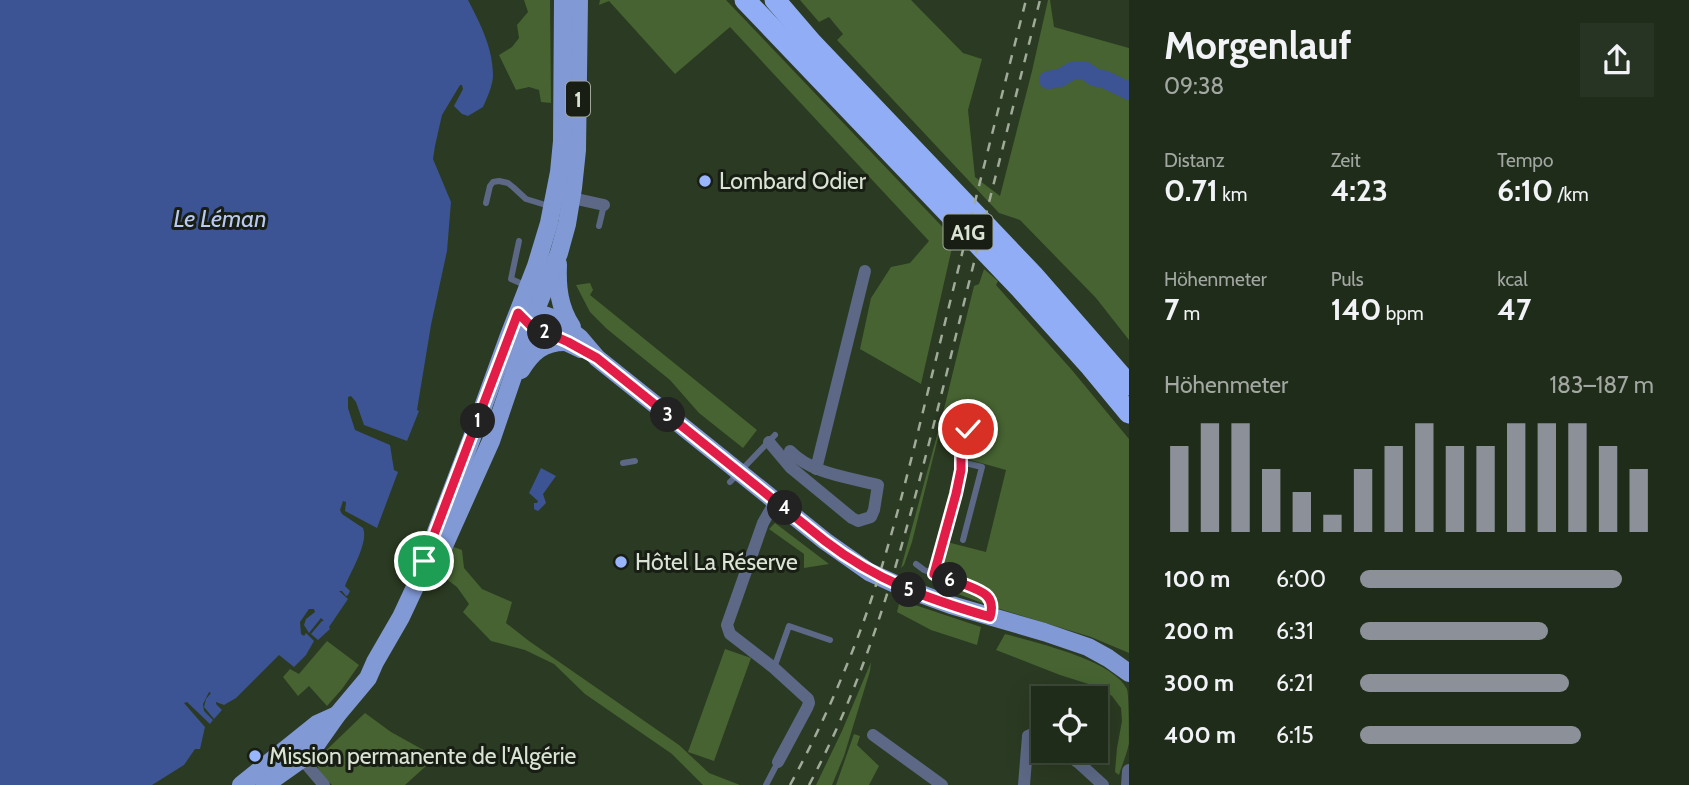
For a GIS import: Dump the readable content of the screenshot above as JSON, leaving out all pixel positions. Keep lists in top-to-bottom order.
{
  "streets": {
    "highway": ["A1G"],
    "main road": ["1"]
  },
  "water": ["Le Léman"],
  "places": ["Lombard Odier", "Hôtel La Réserve", "Mission permanente de l'Algérie"],
  "page": {
    "heading": ["Morgenlauf", "09:38"],
    "stats": [
      ["Distanz", "0.71 km"],
      ["Zeit", "4:23"],
      ["Tempo", "6:10 /km"],
      ["Höhenmeter", "7 m"],
      ["Puls", "140 bpm"],
      ["kcal", "47"]
    ],
    "pins": [
      "2",
      "3",
      "1",
      "4",
      "6",
      "5"
    ],
    "chart": ["Höhenmeter", "183–187 m"],
    "list": [
      {
        "name": "100 m",
        "note": "6:00"
      },
      {
        "name": "200 m",
        "note": "6:31"
      },
      {
        "name": "300 m",
        "note": "6:21"
      },
      {
        "name": "400 m",
        "note": "6:15"
      }
    ]
  }
}
